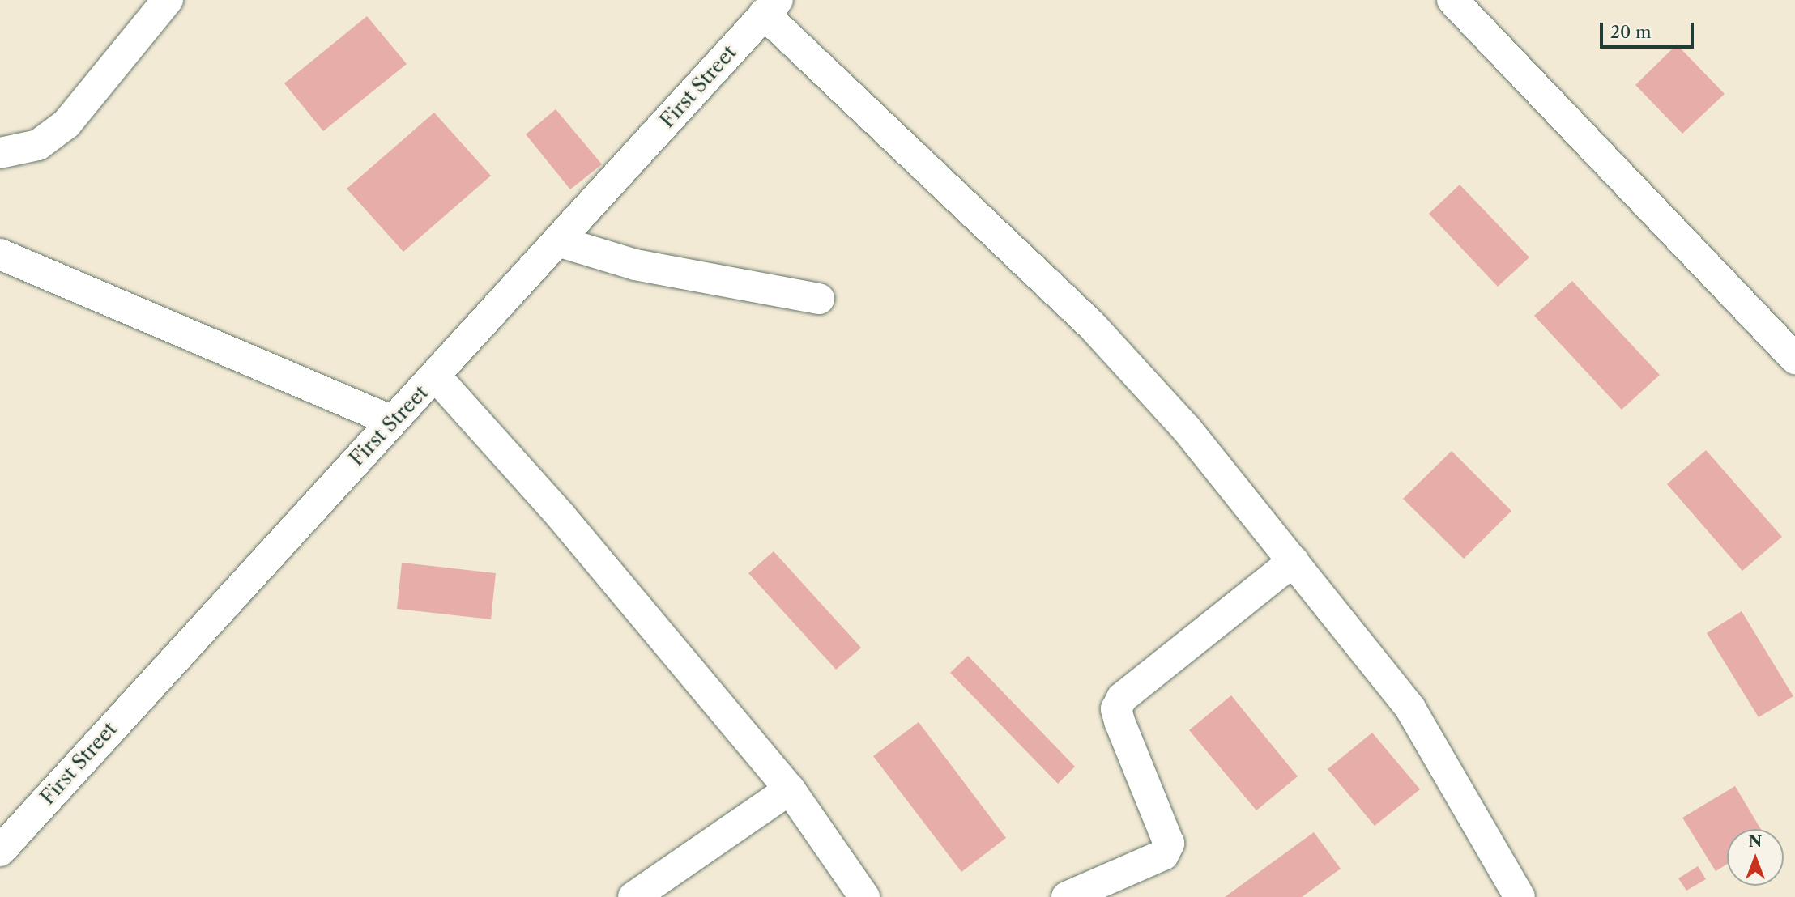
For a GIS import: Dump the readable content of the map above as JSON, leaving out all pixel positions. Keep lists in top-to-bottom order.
{
  "streets": {
    "street": ["First Street"]
  },
  "scale_bar": "20 m",
  "north": "top"
}
